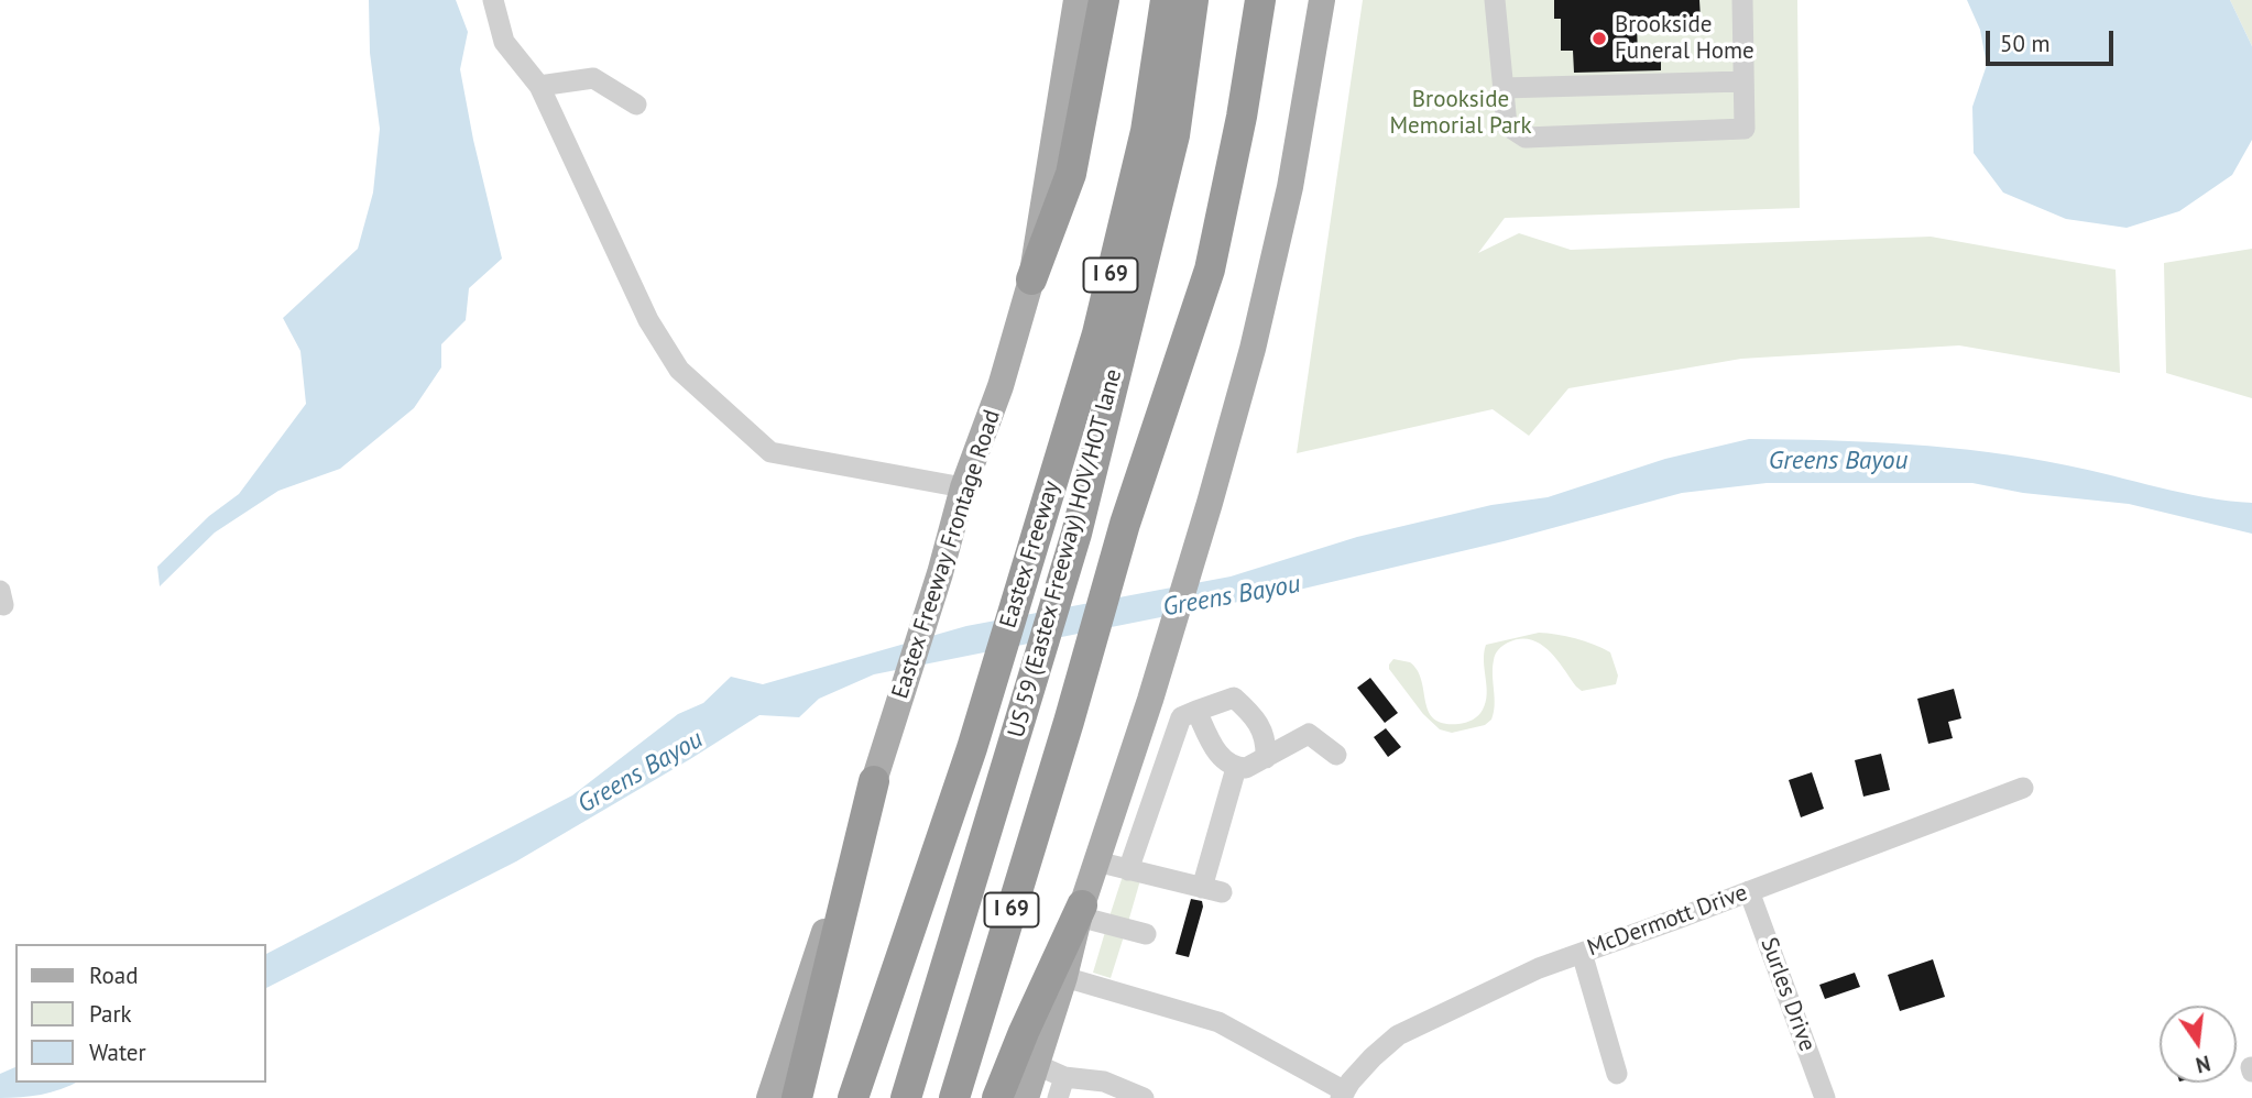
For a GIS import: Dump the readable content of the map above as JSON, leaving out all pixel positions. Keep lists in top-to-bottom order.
{
  "streets": {
    "highway": ["I 69", "US 59 (Eastex Freeway) HOV/HOT lane", "Eastex Freeway"],
    "main road": ["Eastex Freeway Frontage Road"],
    "street": ["McDermott Drive", "Surles Drive"]
  },
  "crossings": [
    ["McDermott Drive", "Surles Drive"]
  ],
  "water": ["Greens Bayou"],
  "parks": ["Brookside Memorial Park"],
  "places": ["Brookside Funeral Home"],
  "legend": ["Road", "Park", "Water"],
  "scale_bar": "50 m",
  "north": "bottom"
}
